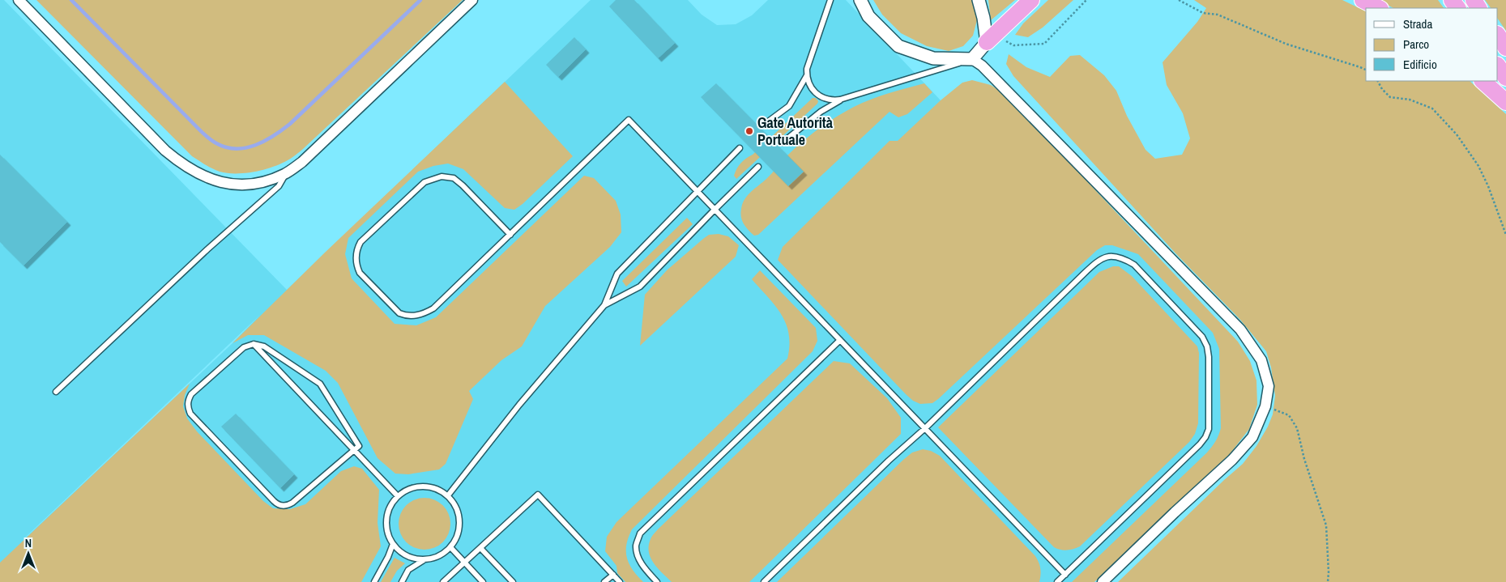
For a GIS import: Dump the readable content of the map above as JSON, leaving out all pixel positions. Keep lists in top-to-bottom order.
{
  "places": ["Gate Autorità Portuale"],
  "legend": ["Strada", "Parco", "Edificio"],
  "north": "top"
}
